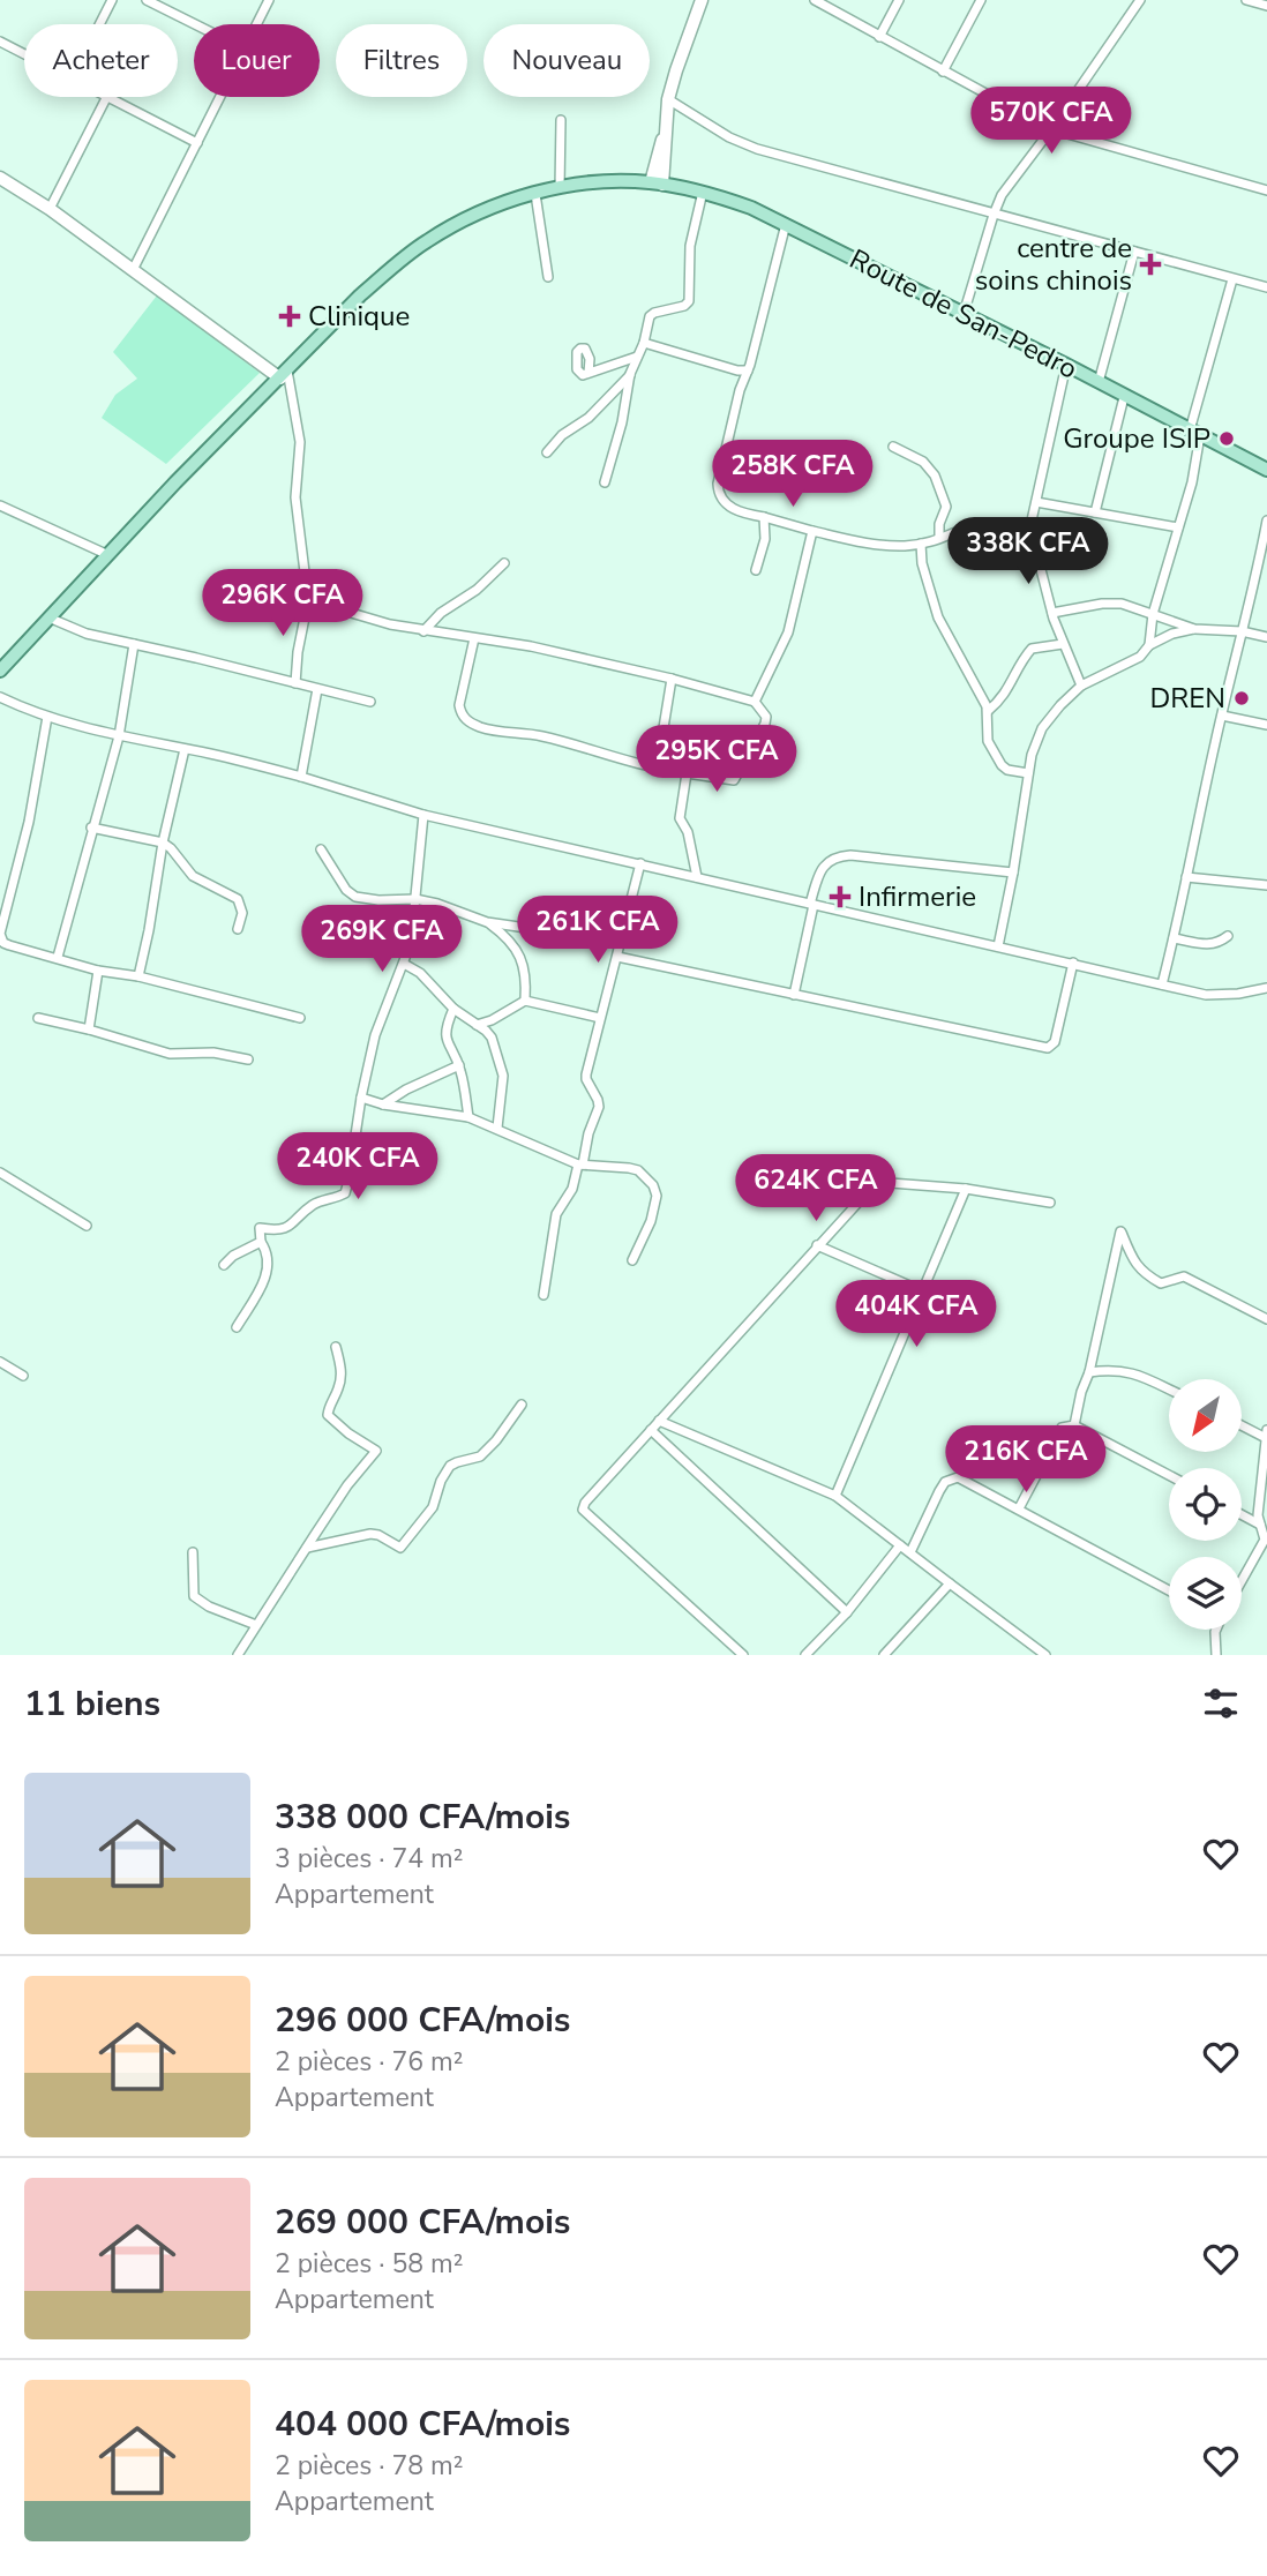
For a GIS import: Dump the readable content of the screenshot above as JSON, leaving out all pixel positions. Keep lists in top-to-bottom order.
{
  "streets": {
    "main road": ["Route de San-Pedro"]
  },
  "places": {
    "health": ["centre de soins chinois", "Clinique", "Infirmerie"],
    "other": ["Groupe ISIP", "DREN"]
  },
  "north": "bottom left",
  "page": {
    "chip": [
      "Acheter",
      "Louer",
      "Filtres",
      "Nouveau"
    ],
    "price": [
      "570K CFA",
      "258K CFA",
      "338K CFA",
      "296K CFA",
      "295K CFA",
      "261K CFA",
      "269K CFA",
      "240K CFA",
      "624K CFA",
      "404K CFA",
      "216K CFA"
    ],
    "heading": "11 biens",
    "list": [
      {
        "name": "338 000 CFA/mois",
        "note": "3 pièces · 74 m² · Appartement"
      },
      {
        "name": "296 000 CFA/mois",
        "note": "2 pièces · 76 m² · Appartement"
      },
      {
        "name": "269 000 CFA/mois",
        "note": "2 pièces · 58 m² · Appartement"
      },
      {
        "name": "404 000 CFA/mois",
        "note": "2 pièces · 78 m² · Appartement"
      }
    ]
  }
}
